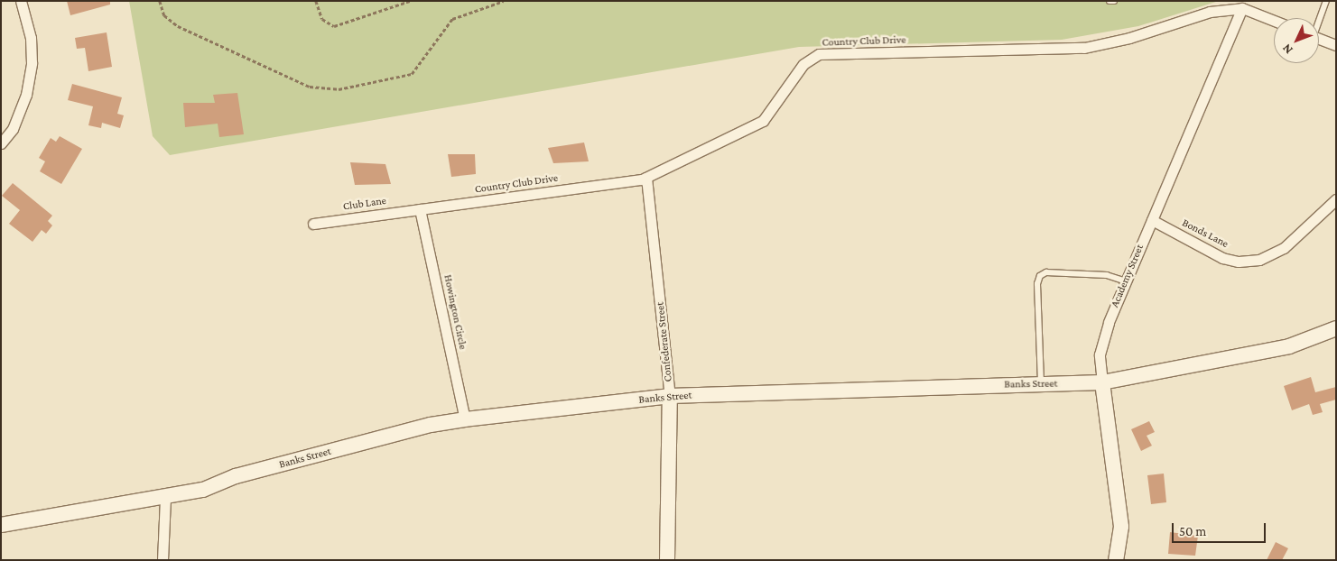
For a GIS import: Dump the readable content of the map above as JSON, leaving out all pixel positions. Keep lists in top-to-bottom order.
{
  "streets": {
    "street": [
      "Country Club Drive",
      "Club Lane",
      "Bonds Lane",
      "Academy Street",
      "Howington Circle",
      "Confederate Street",
      "Banks Street"
    ]
  },
  "crossings": [
    ["Country Club Drive", "Club Lane"],
    ["Country Club Drive", "Academy Street"],
    ["Country Club Drive", "Howington Circle"],
    ["Country Club Drive", "Confederate Street"],
    ["Club Lane", "Howington Circle"],
    ["Bonds Lane", "Academy Street"],
    ["Academy Street", "Banks Street"],
    ["Howington Circle", "Banks Street"],
    ["Confederate Street", "Banks Street"]
  ],
  "scale_bar": "50 m",
  "north": "bottom left"
}
